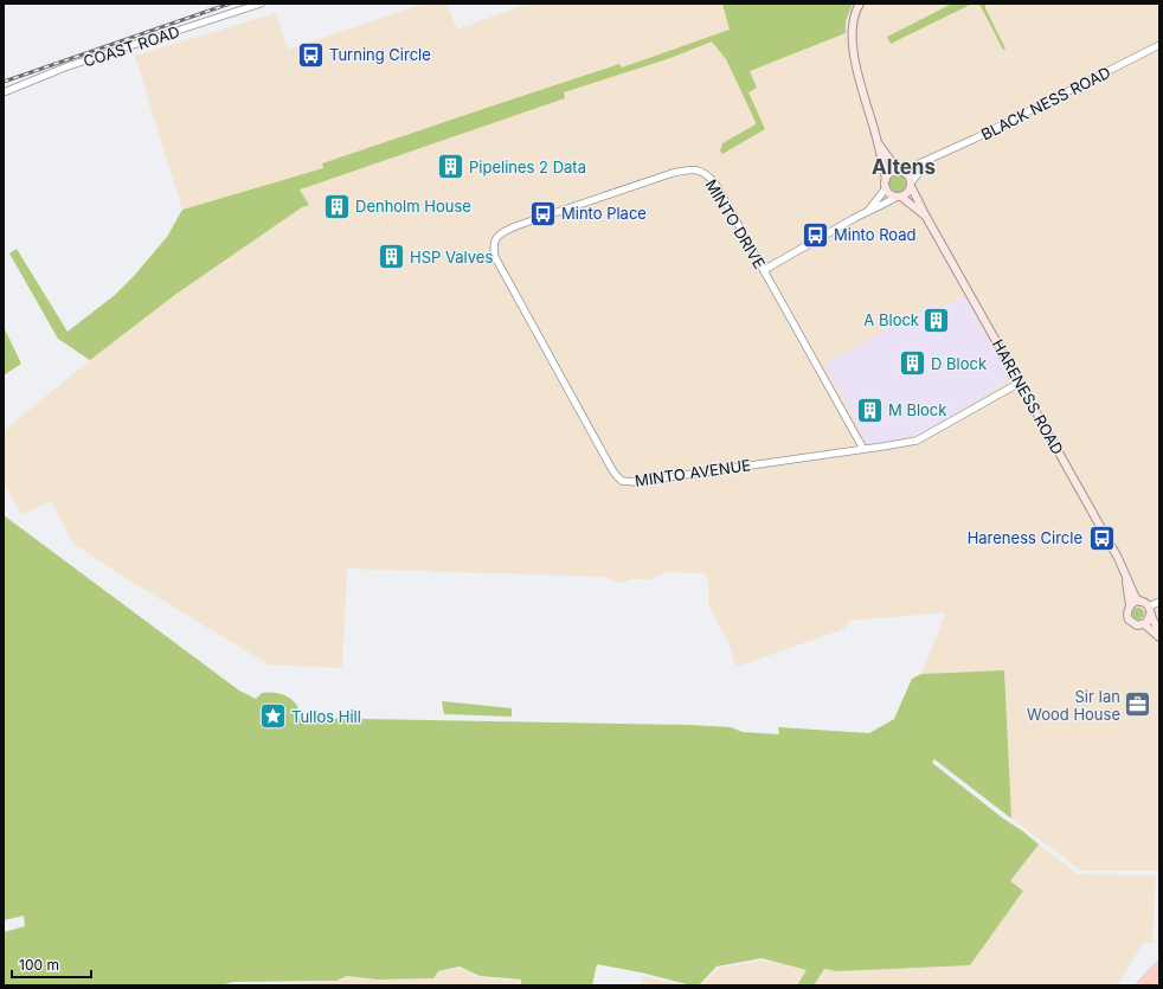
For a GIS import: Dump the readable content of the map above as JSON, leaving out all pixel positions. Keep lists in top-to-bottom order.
{
  "streets": {
    "main road": ["HARENESS ROAD"],
    "street": [
      "COAST ROAD",
      "BLACK NESS ROAD",
      "MINTO DRIVE",
      "MINTO AVENUE"
    ]
  },
  "crossings": [
    ["BLACK NESS ROAD", "HARENESS ROAD"],
    ["MINTO DRIVE", "MINTO AVENUE"],
    ["HARENESS ROAD", "MINTO AVENUE"]
  ],
  "districts": ["Altens"],
  "places": {
    "bus stop": [
      "Turning Circle",
      "Minto Place",
      "Minto Road",
      "Hareness Circle"
    ],
    "building": [
      "Pipelines 2 Data",
      "Denholm House",
      "HSP Valves",
      "A Block",
      "D Block",
      "M Block"
    ],
    "office": ["Sir Ian Wood House"],
    "place": ["Tullos Hill"]
  },
  "scale_bar": "100 m"
}
